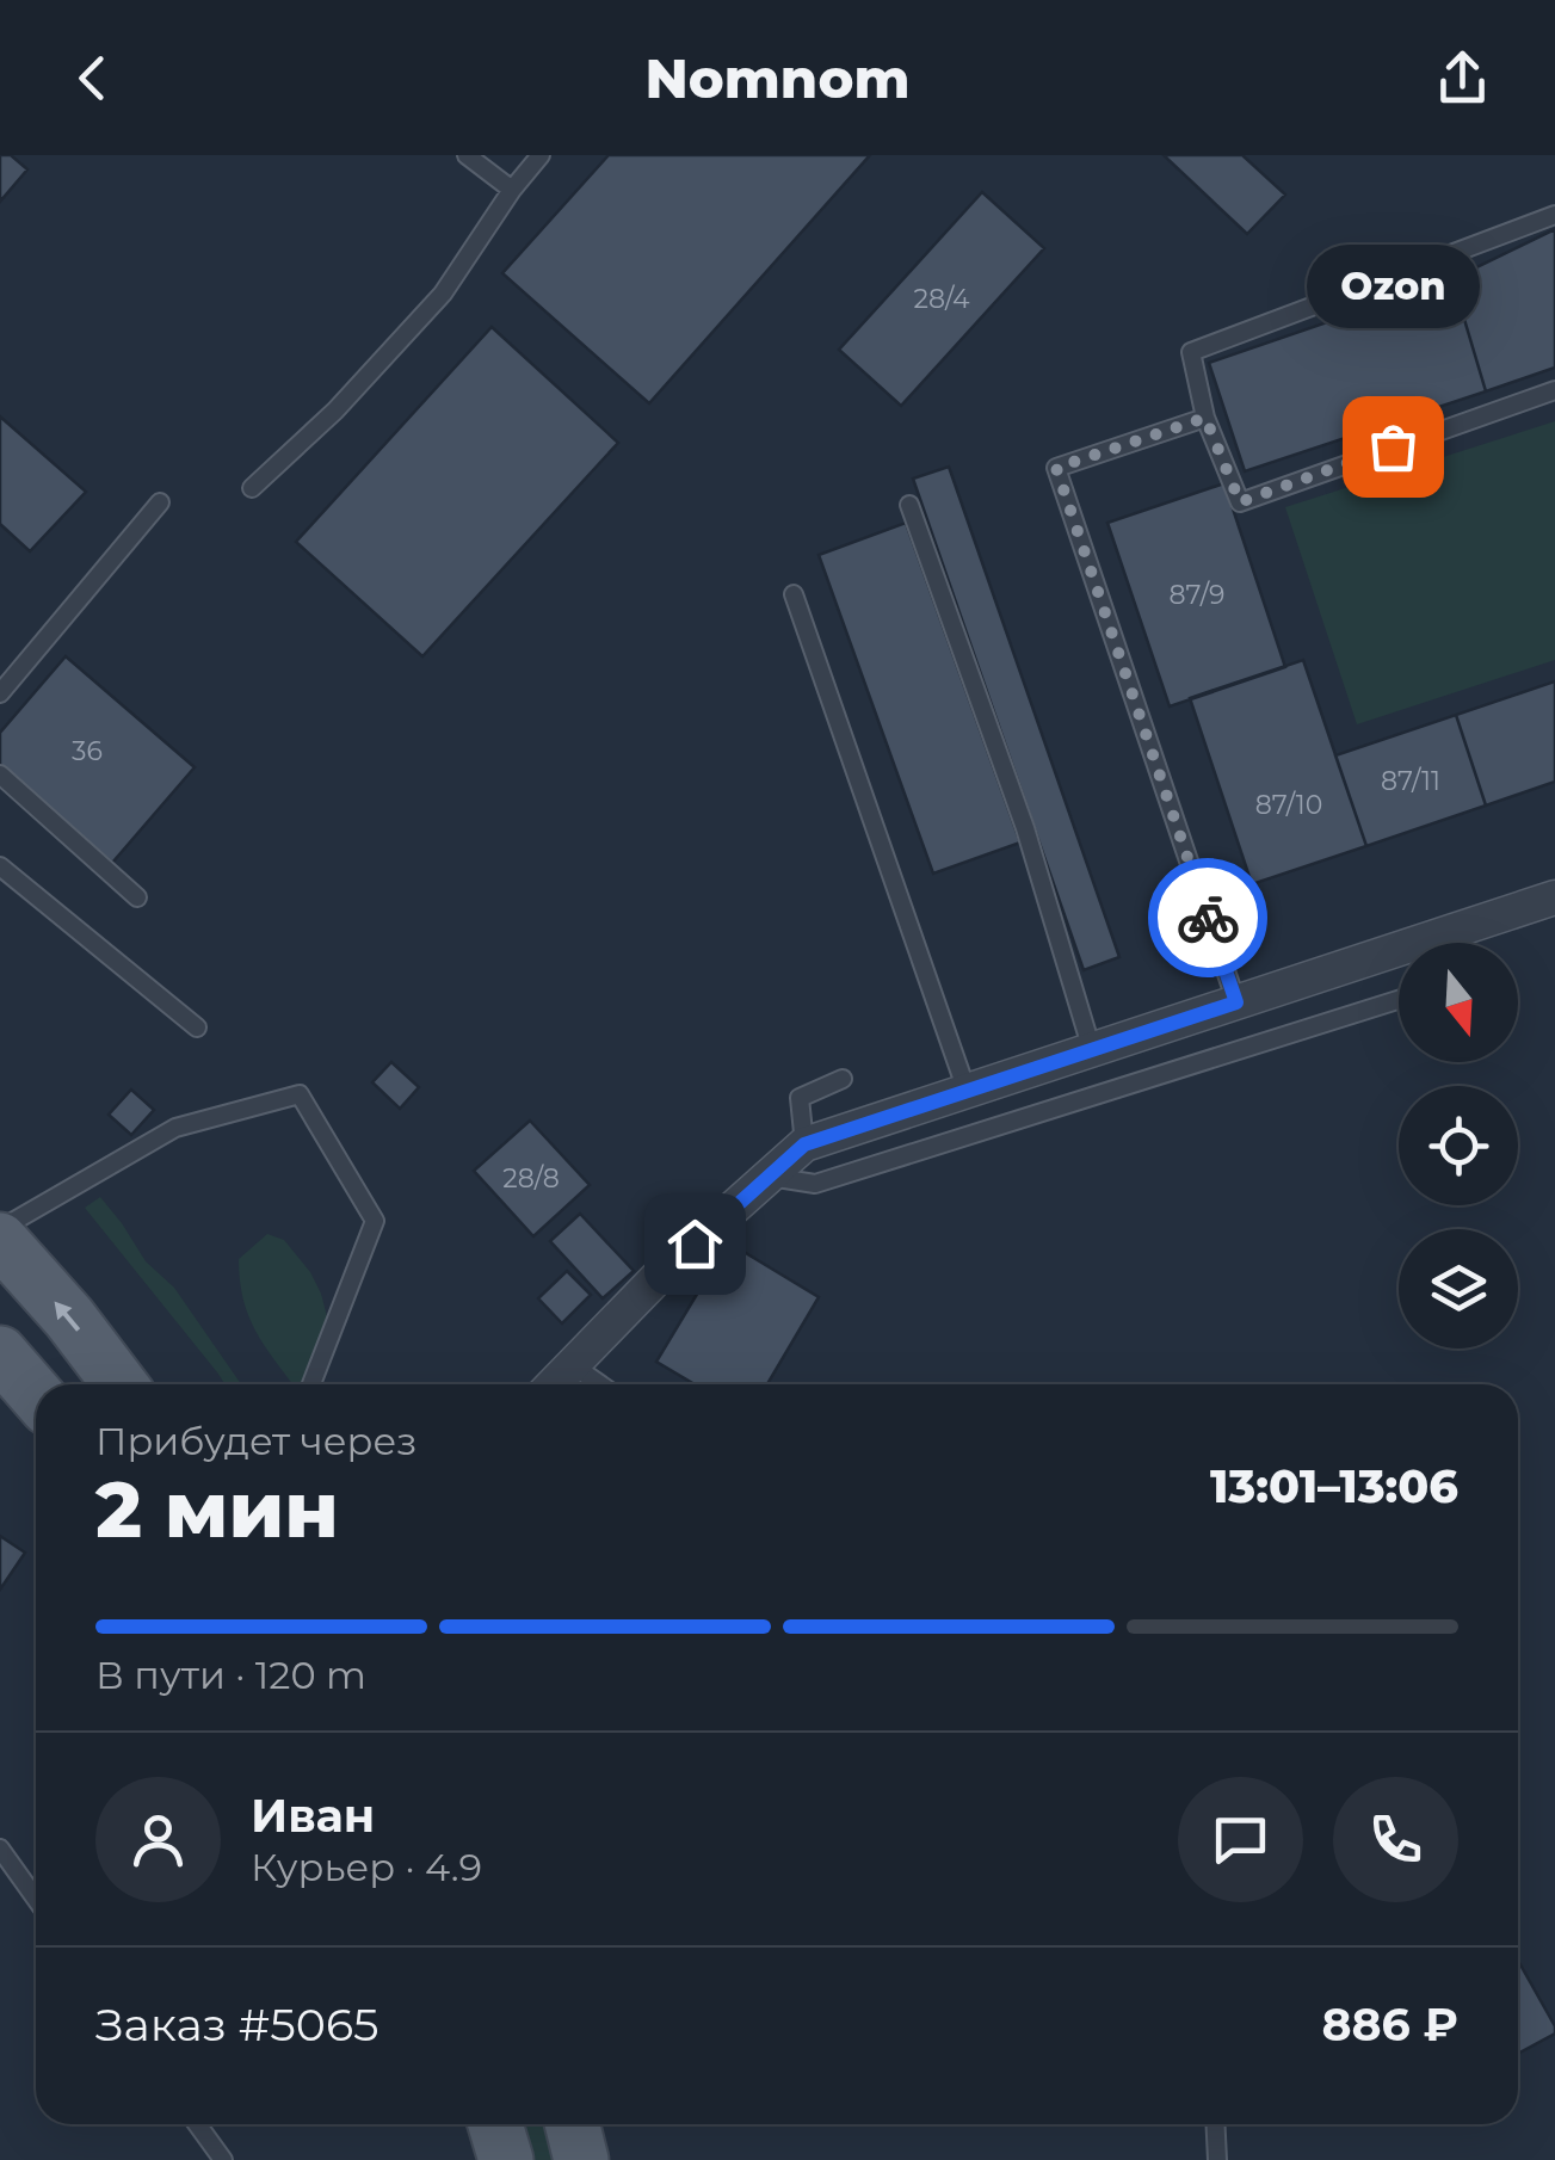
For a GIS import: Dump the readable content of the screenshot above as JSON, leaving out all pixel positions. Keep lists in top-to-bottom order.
{
  "places": ["Ozon"],
  "house_numbers": [
    "28/4",
    "87/9",
    "36",
    "87/11",
    "87/10",
    "28/8"
  ],
  "north": "bottom",
  "page": {
    "header": "Nomnom",
    "bubble": "Ozon",
    "heading": ["2 мин", "Прибудет через", "13:01–13:06"],
    "panel": [
      "Иван",
      "Курьер · 4.9",
      "Заказ #5065",
      "886 ₽"
    ],
    "bar": "В пути · 120 m"
  }
}
